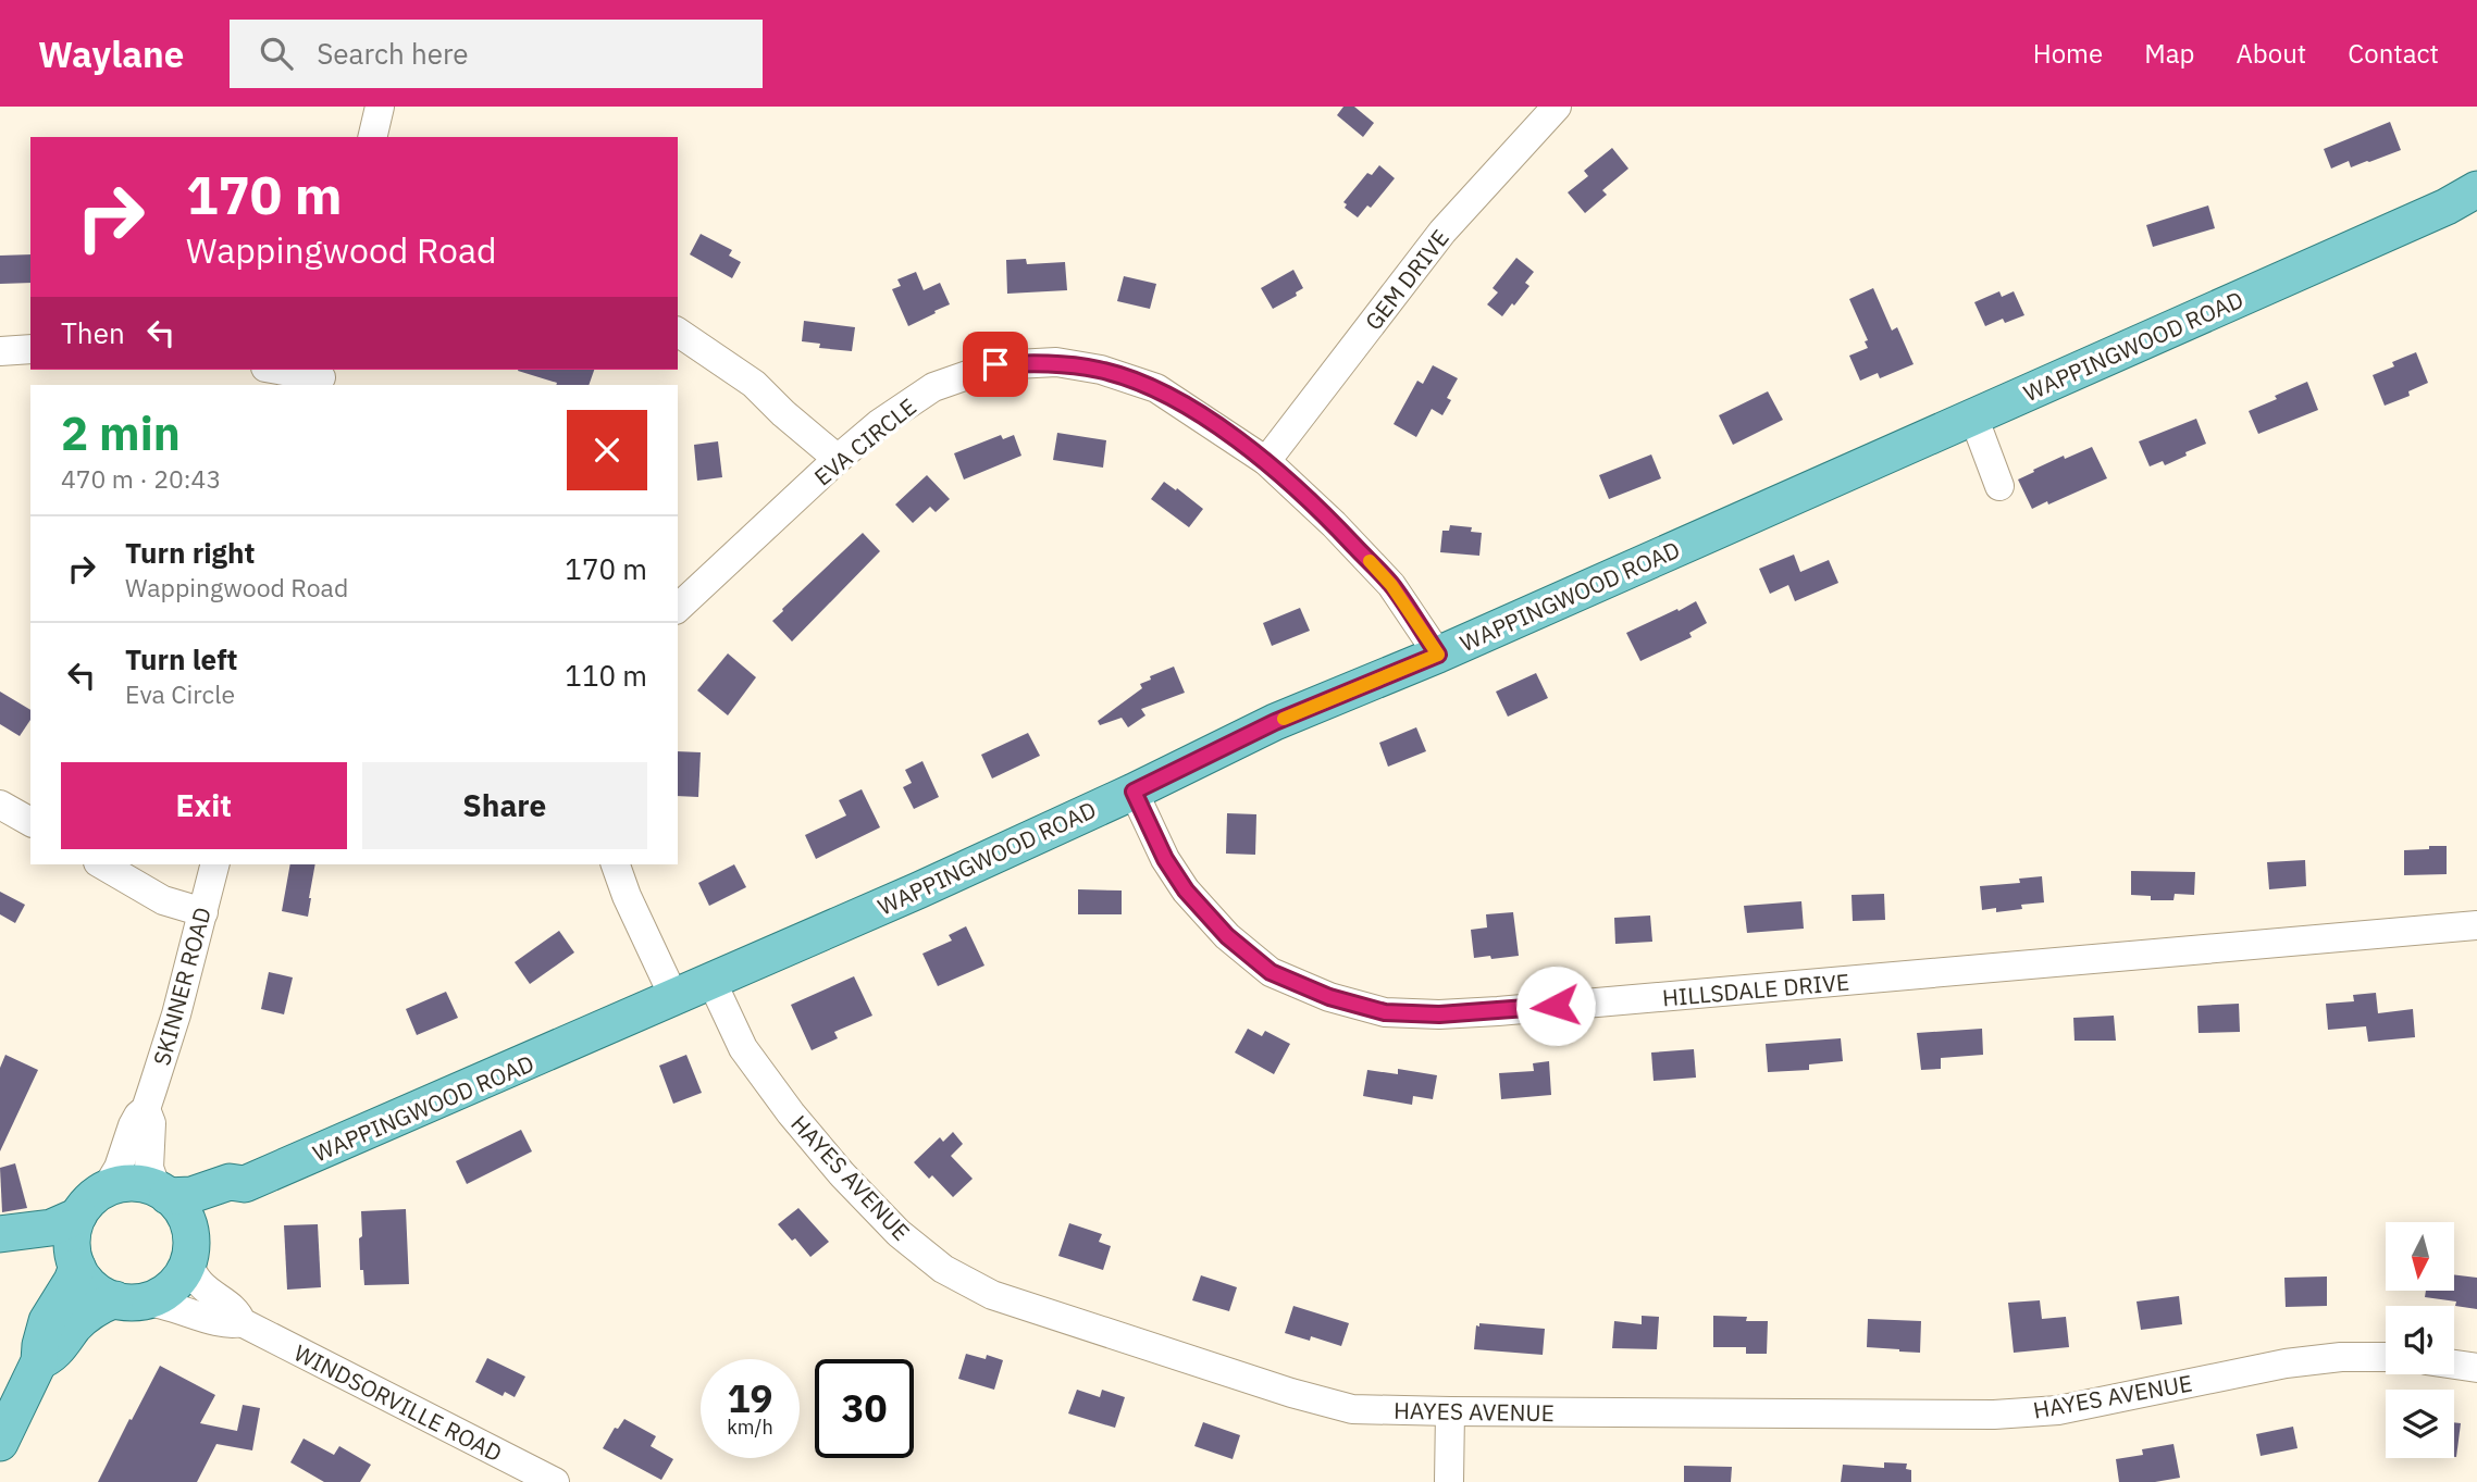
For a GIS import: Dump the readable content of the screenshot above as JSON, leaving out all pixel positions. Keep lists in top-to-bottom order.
{
  "streets": {
    "main road": ["WAPPINGWOOD ROAD"],
    "street": [
      "GEM DRIVE",
      "EVA CIRCLE",
      "SKINNER ROAD",
      "HILLSDALE DRIVE",
      "HAYES AVENUE",
      "WINDSORVILLE ROAD"
    ]
  },
  "crossings": [
    ["GEM DRIVE", "EVA CIRCLE"],
    ["WAPPINGWOOD ROAD", "EVA CIRCLE"],
    ["WAPPINGWOOD ROAD", "SKINNER ROAD"],
    ["WAPPINGWOOD ROAD", "HILLSDALE DRIVE"],
    ["WAPPINGWOOD ROAD", "HAYES AVENUE"],
    ["WAPPINGWOOD ROAD", "WINDSORVILLE ROAD"],
    ["SKINNER ROAD", "WINDSORVILLE ROAD"]
  ],
  "north": "bottom",
  "page": {
    "header": "Waylane",
    "search": "Search here",
    "nav": [
      "Home",
      "Map",
      "About",
      "Contact"
    ],
    "turn": ["170 m", "Wappingwood Road"],
    "then": "Then",
    "heading": ["2 min", "470 m · 20:43"],
    "list": [
      {
        "name": "Turn right",
        "note": "Wappingwood Road",
        "value": "170 m"
      },
      {
        "name": "Turn left",
        "note": "Eva Circle",
        "value": "110 m"
      }
    ],
    "buttons": ["Exit", "Share"],
    "speed": "19 km/h",
    "limit": "30"
  }
}
